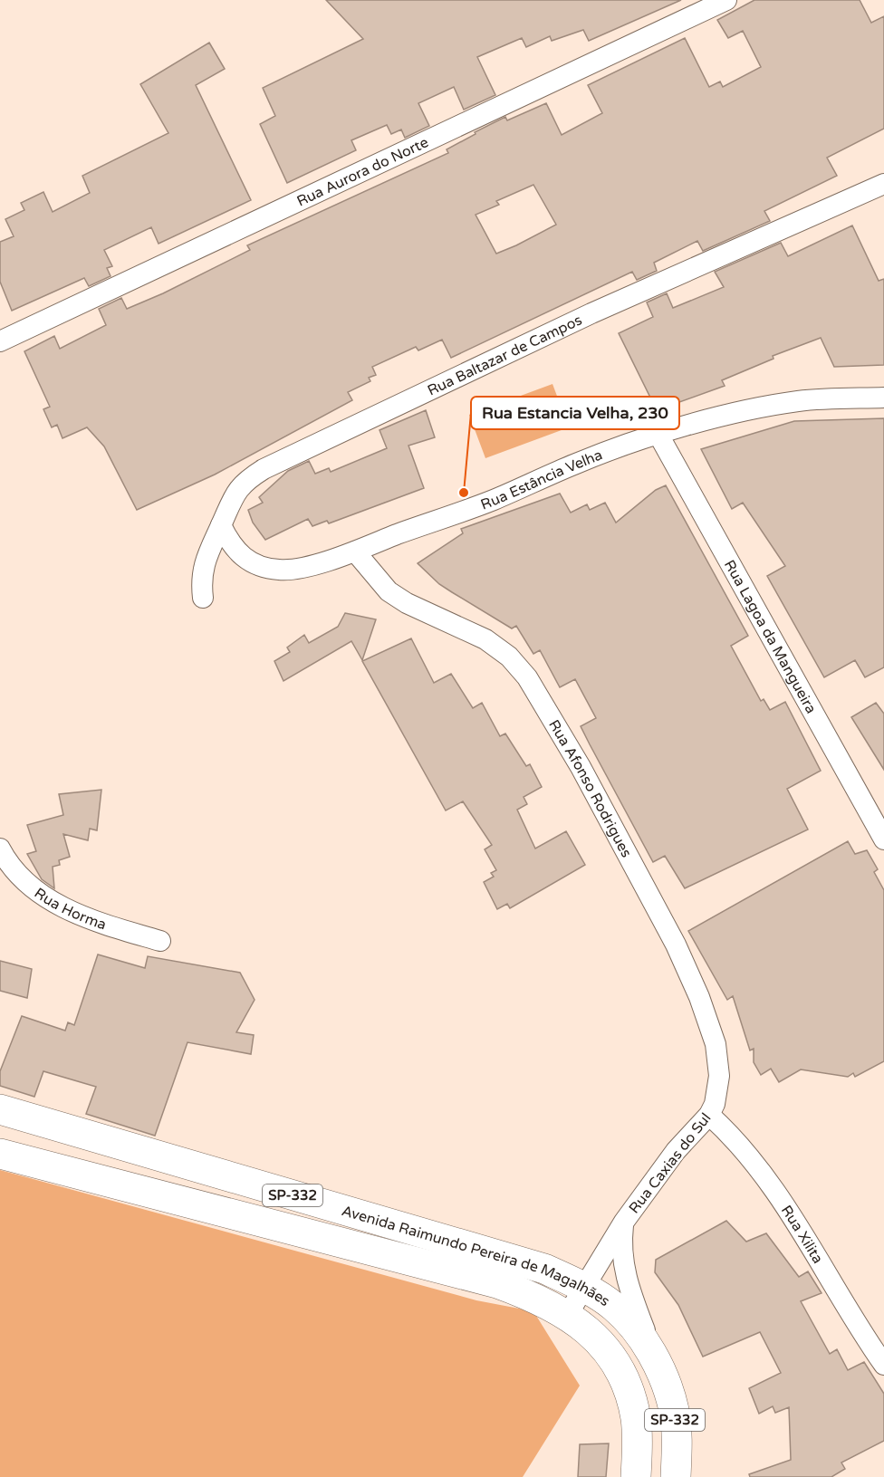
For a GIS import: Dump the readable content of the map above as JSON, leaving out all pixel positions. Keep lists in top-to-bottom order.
{
  "streets": {
    "main road": ["SP-332", "Avenida Raimundo Pereira de Magalhães"],
    "street": [
      "Rua Aurora do Norte",
      "Rua Baltazar de Campos",
      "Rua Estância Velha",
      "Rua Lagoa da Mangueira",
      "Rua Afonso Rodrigues",
      "Rua Horma",
      "Rua Caxias do Sul",
      "Rua Xilita"
    ]
  },
  "crossings": [
    ["Rua Baltazar de Campos", "Rua Estância Velha"],
    ["Rua Estância Velha", "Rua Lagoa da Mangueira"],
    ["Rua Estância Velha", "Rua Afonso Rodrigues"],
    ["Rua Afonso Rodrigues", "Rua Caxias do Sul"],
    ["Rua Afonso Rodrigues", "Rua Xilita"],
    ["Rua Caxias do Sul", "Rua Xilita"],
    ["Rua Caxias do Sul", "Avenida Raimundo Pereira de Magalhães"]
  ],
  "places": ["Rua Estancia Velha, 230"]
}
